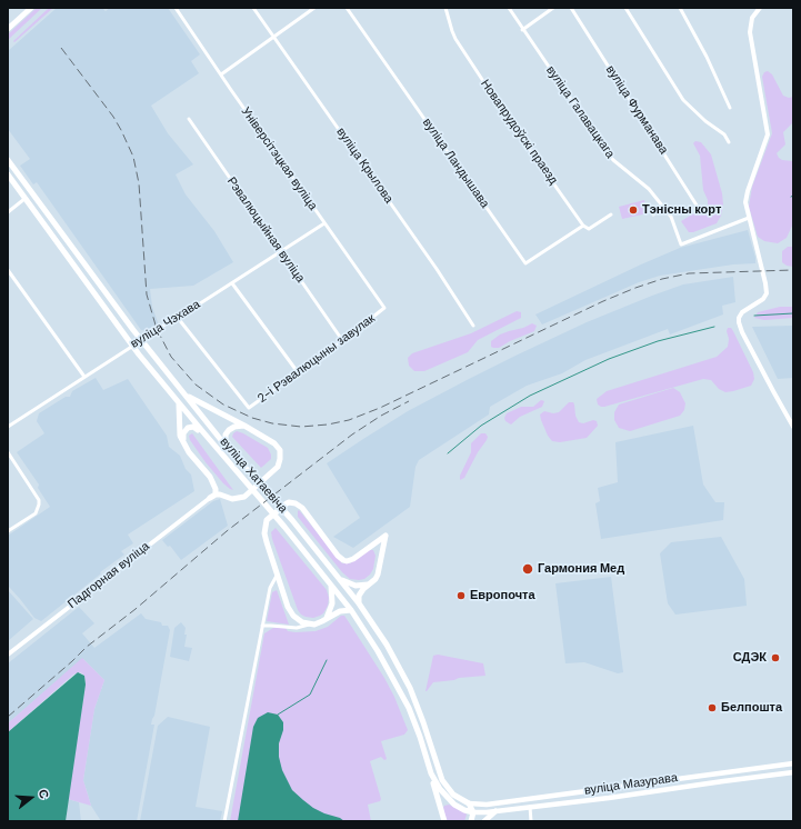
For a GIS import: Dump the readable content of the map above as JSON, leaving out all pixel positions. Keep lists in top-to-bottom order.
{
  "streets": {
    "main road": ["вуліца Хатаевіча", "вуліца Мазурава"],
    "street": [
      "вуліца Фурманава",
      "вуліца Галавацкага",
      "Новапрудоўскі праезд",
      "Універсітэцкая вуліца",
      "вуліца Ландышава",
      "вуліца Крылова",
      "Рэвалюцыйная вуліца",
      "вуліца Чэхава",
      "2-і Рэвалюцыны завулак",
      "Падгорная вуліца"
    ]
  },
  "crossings": [
    ["Новапрудоўскі праезд", "вуліца Ландышава"],
    ["Універсітэцкая вуліца", "вуліца Чэхава"],
    ["Універсітэцкая вуліца", "2-і Рэвалюцыны завулак"],
    ["Рэвалюцыйная вуліца", "вуліца Чэхава"],
    ["Рэвалюцыйная вуліца", "2-і Рэвалюцыны завулак"],
    ["вуліца Чэхава", "2-і Рэвалюцыны завулак"],
    ["вуліца Чэхава", "вуліца Хатаевіча"],
    ["вуліца Хатаевіча", "вуліца Мазурава"]
  ],
  "places": [
    "Тэнісны корт",
    "Гармония Мед",
    "Европочта",
    "СДЭК",
    "Белпошта"
  ],
  "north": "right"
}
